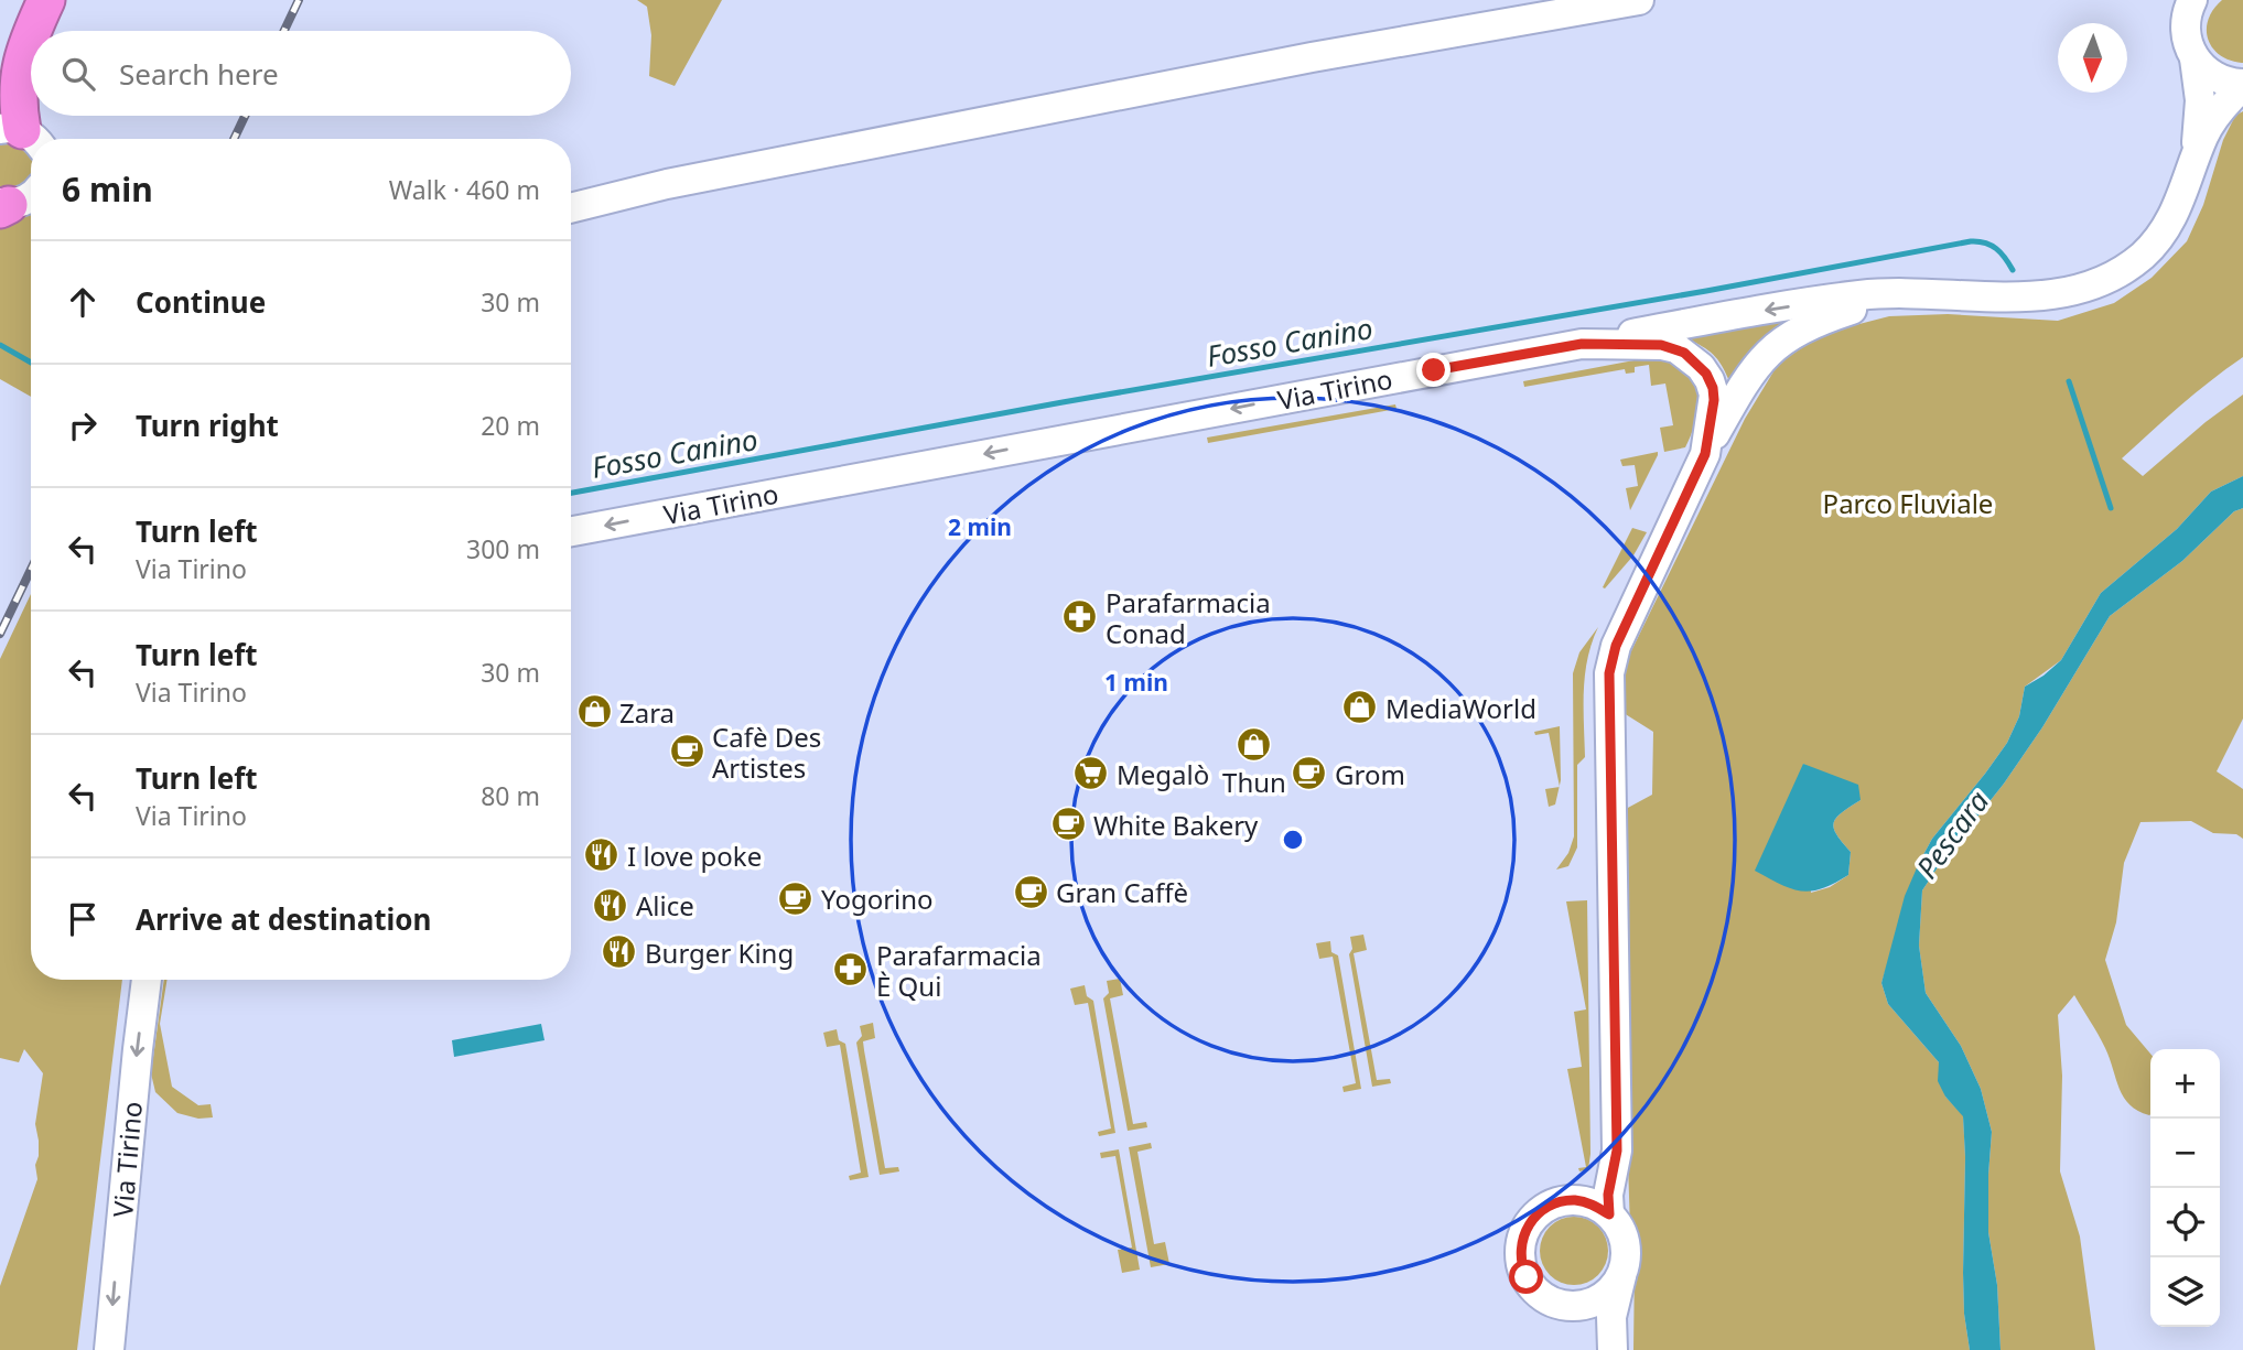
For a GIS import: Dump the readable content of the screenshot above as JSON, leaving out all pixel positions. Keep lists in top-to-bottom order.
{
  "streets": {
    "street": ["Via Tirino"]
  },
  "one_way": ["Via Tirino"],
  "water": ["Fosso Canino", "Pescara"],
  "parks": ["Parco Fluviale"],
  "places": {
    "pharmacy": ["Parafarmacia Conad", "Parafarmacia È Qui"],
    "shop": ["MediaWorld", "Zara", "Thun"],
    "cafe": [
      "Cafè Des Artistes",
      "Grom",
      "White Bakery",
      "Gran Caffè",
      "Yogorino"
    ],
    "supermarket": ["Megalò"],
    "restaurant": ["I love poke", "Alice", "Burger King"]
  },
  "north": "bottom",
  "page": {
    "search": "Search here",
    "heading": ["6 min", "Walk · 460 m"],
    "list": [
      ["Continue", "30 m"],
      ["Turn right", "20 m"],
      ["Turn left", "Via Tirino", "300 m"],
      ["Turn left", "Via Tirino", "30 m"],
      ["Turn left", "Via Tirino", "80 m"],
      "Arrive at destination"
    ],
    "map_buttons": ["+", "−"]
  },
  "rings": ["2 min", "1 min"]
}
